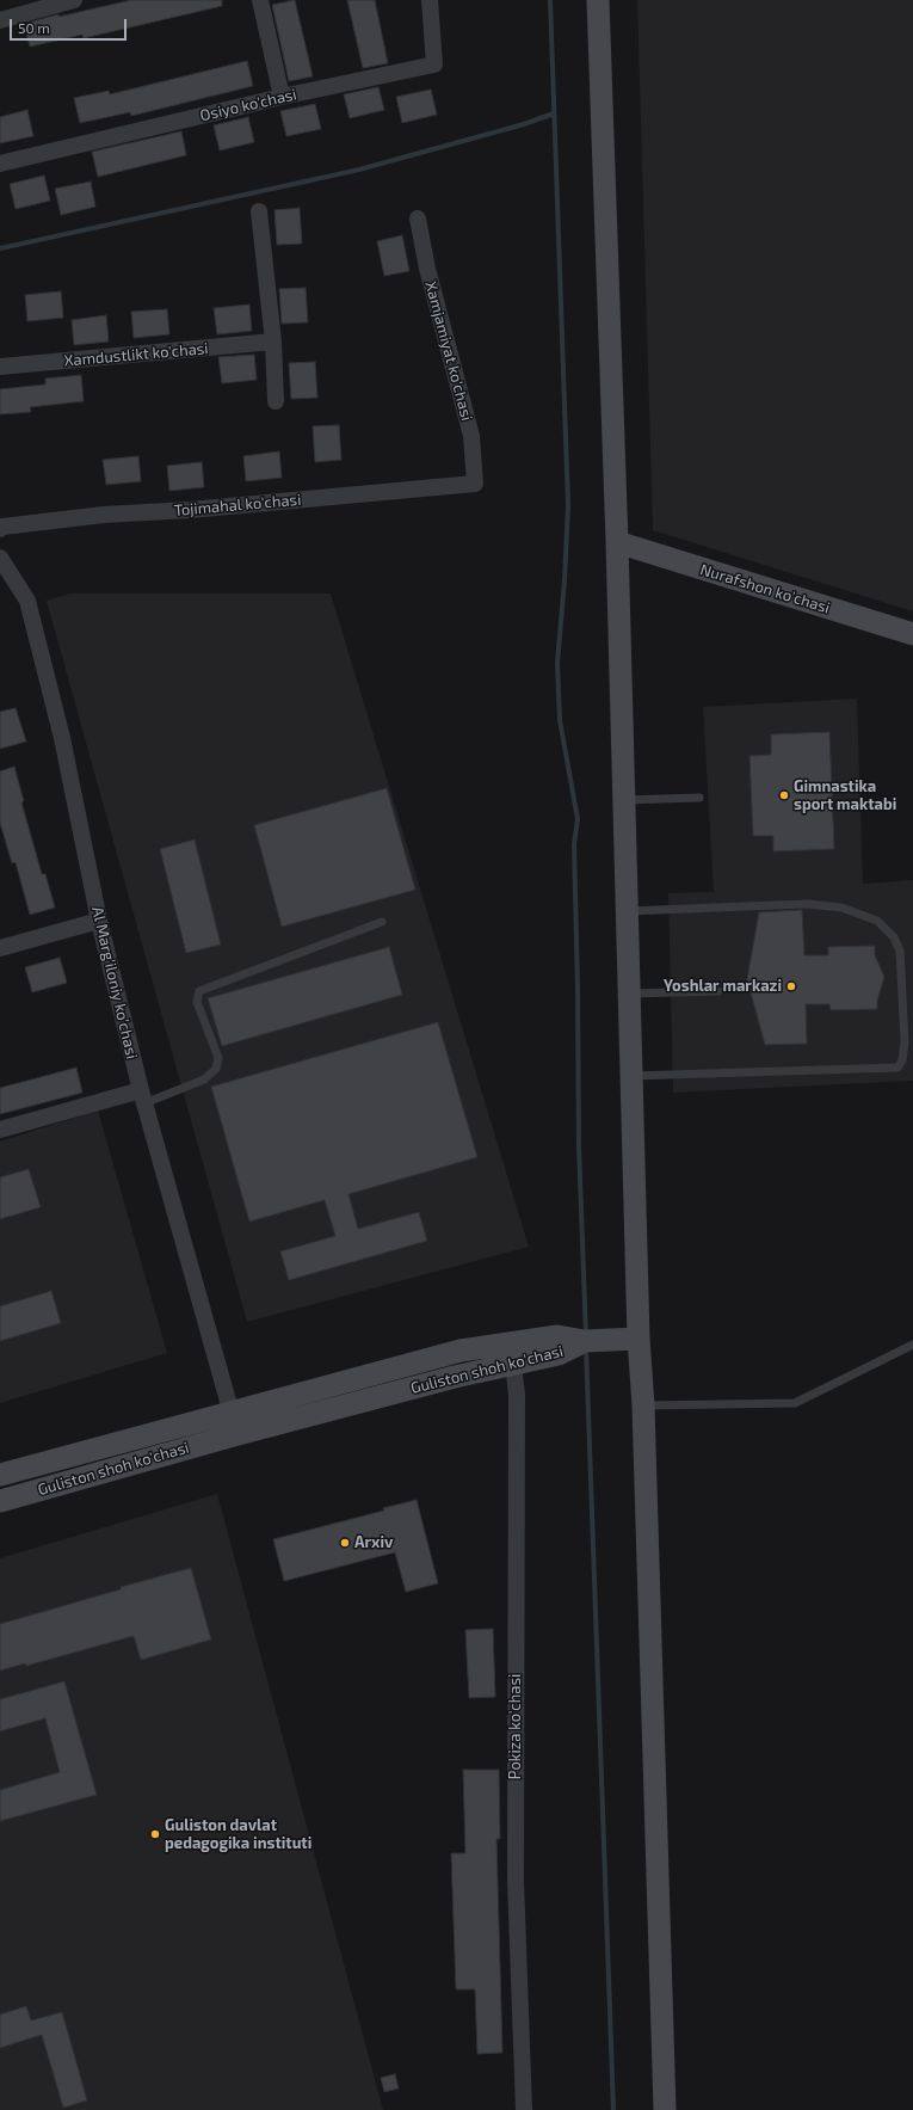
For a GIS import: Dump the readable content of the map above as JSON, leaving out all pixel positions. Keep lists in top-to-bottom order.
{
  "streets": {
    "main road": ["Nurafshon ko'chasi", "Guliston shoh ko'chasi"],
    "street": [
      "Osiyo ko'chasi",
      "Xamjamiyat ko'chasi",
      "Xamdustlikt ko'chasi",
      "Tojimahal ko'chasi",
      "Al Marg'iloniy ko'chasi",
      "Pokiza ko'chasi"
    ]
  },
  "crossings": [
    ["Xamjamiyat ko'chasi", "Tojimahal ko'chasi"],
    ["Al Marg'iloniy ko'chasi", "Guliston shoh ko'chasi"],
    ["Guliston shoh ko'chasi", "Pokiza ko'chasi"]
  ],
  "places": [
    "Gimnastika sport maktabi",
    "Yoshlar markazi",
    "Arxiv",
    "Guliston davlat pedagogika instituti"
  ],
  "scale_bar": "50 m"
}
